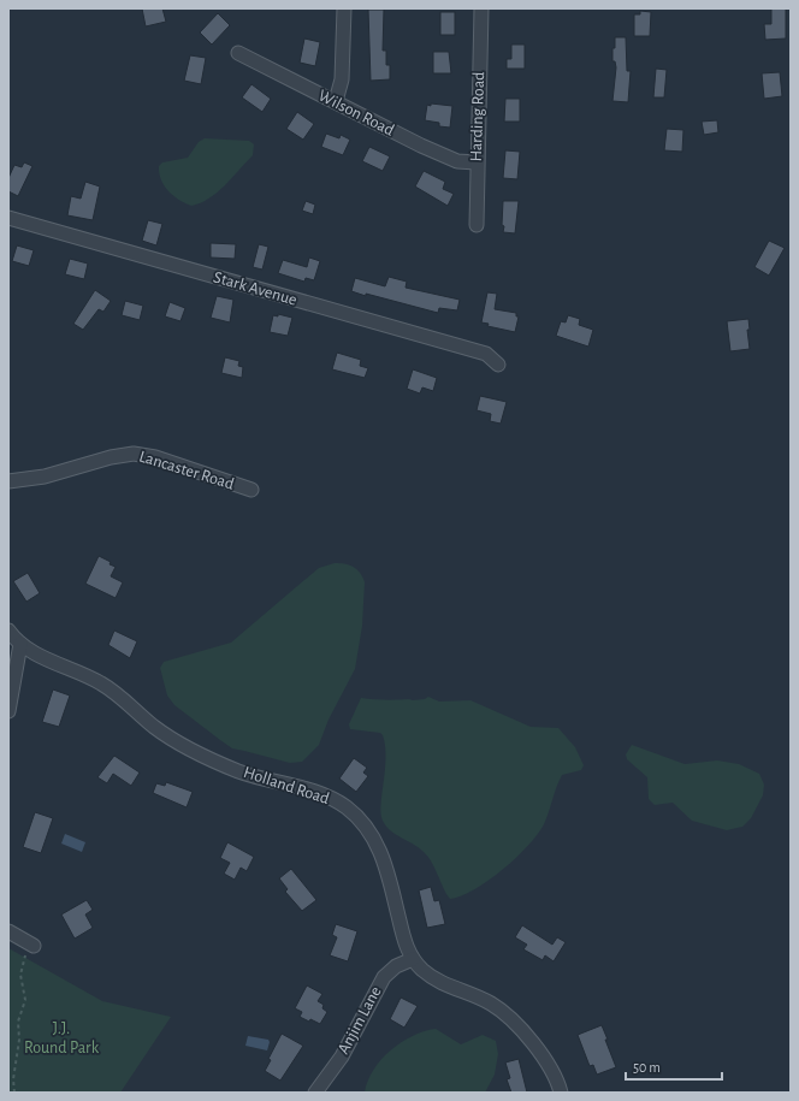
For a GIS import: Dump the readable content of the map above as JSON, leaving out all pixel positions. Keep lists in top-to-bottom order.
{
  "streets": {
    "street": [
      "Wilson Road",
      "Harding Road",
      "Stark Avenue",
      "Lancaster Road",
      "Holland Road",
      "Anjim Lane"
    ]
  },
  "crossings": [
    ["Wilson Road", "Harding Road"],
    ["Holland Road", "Anjim Lane"]
  ],
  "parks": ["J.J. Round Park"],
  "scale_bar": "50 m"
}
